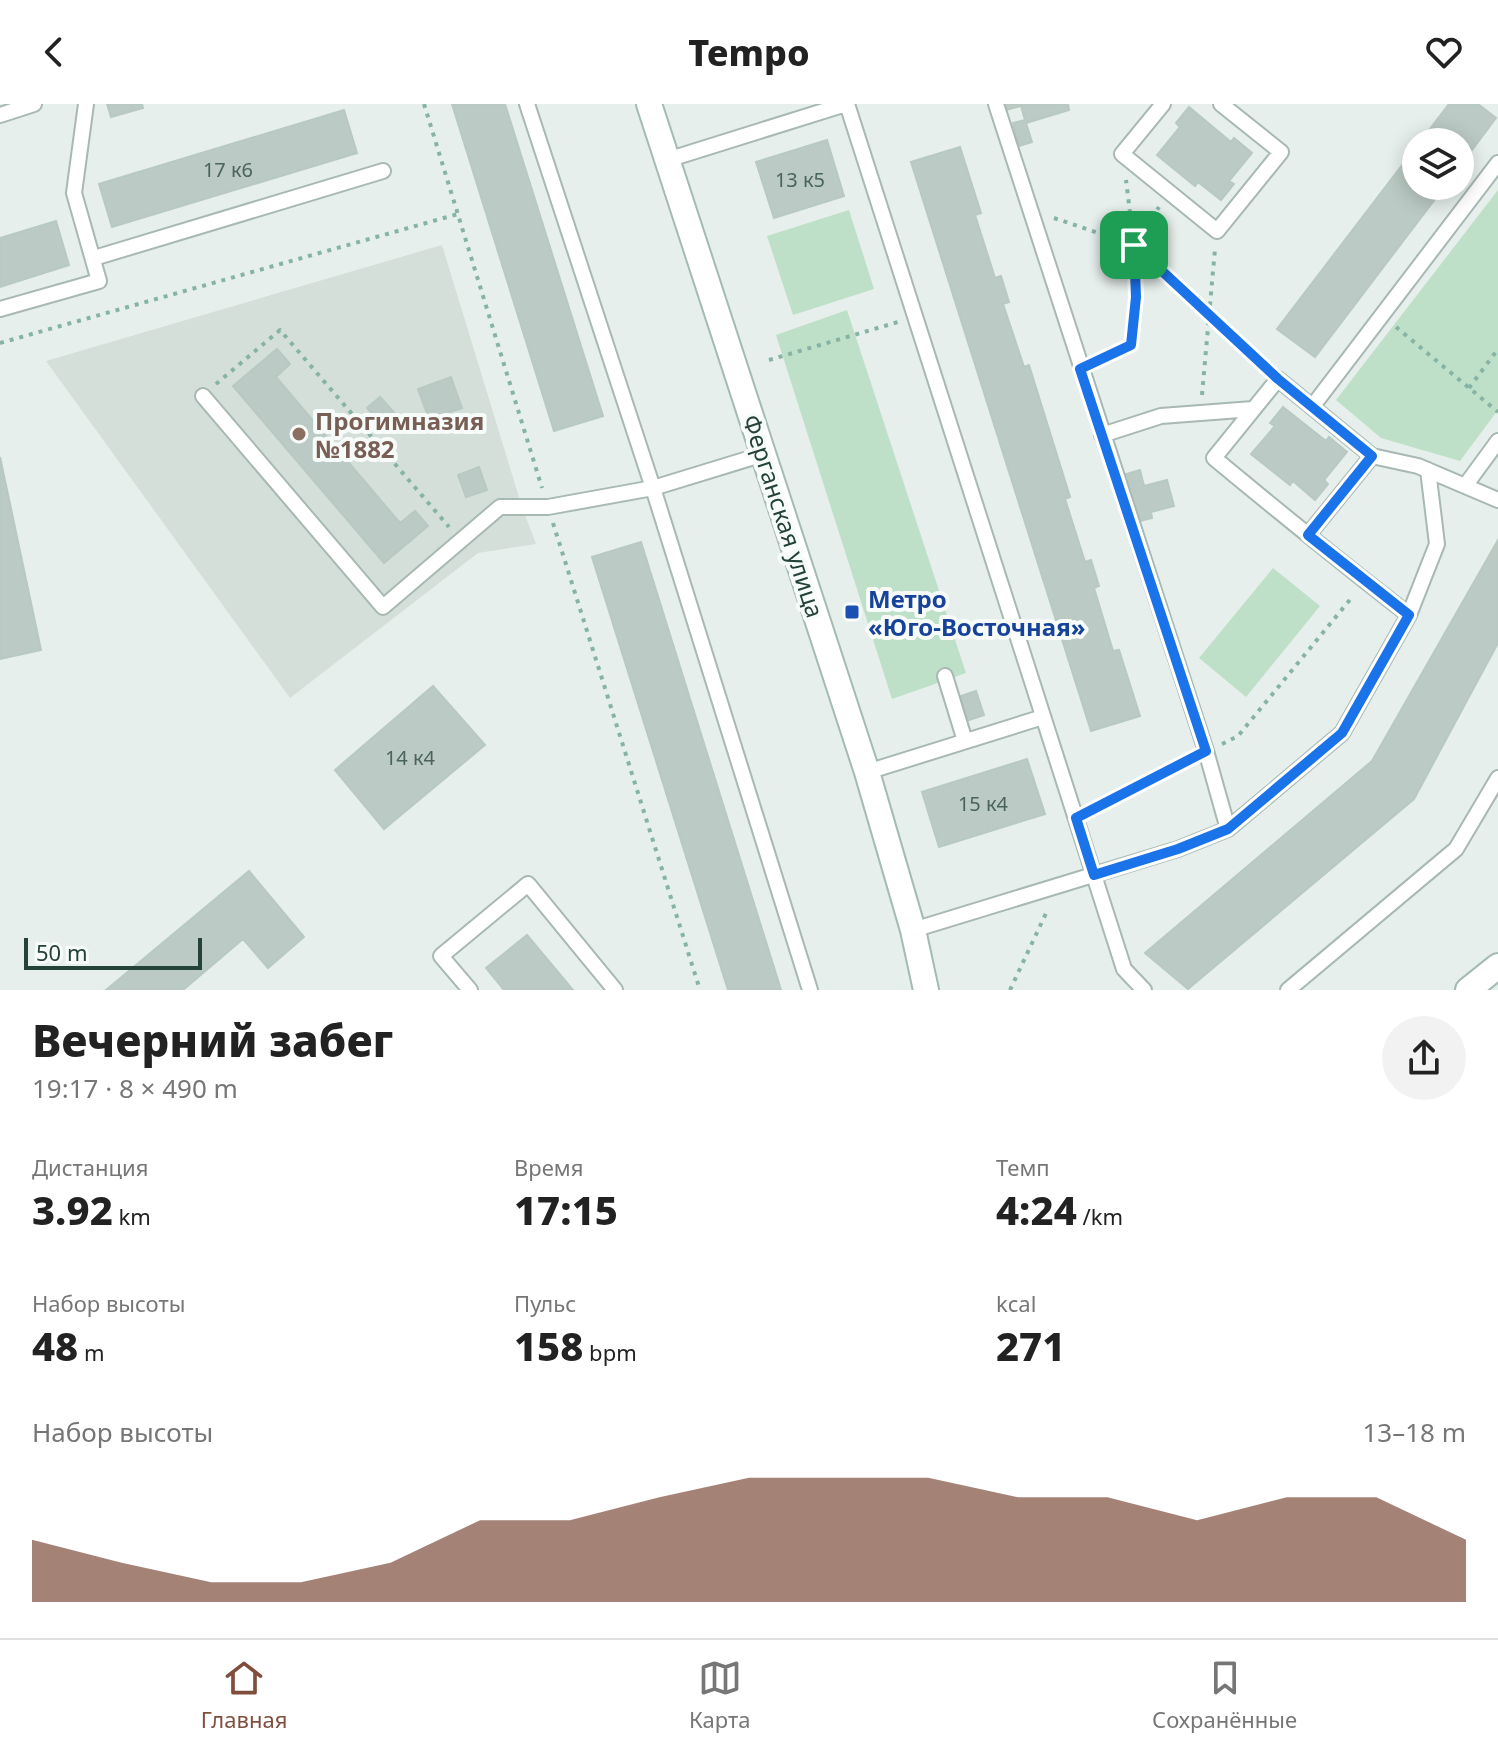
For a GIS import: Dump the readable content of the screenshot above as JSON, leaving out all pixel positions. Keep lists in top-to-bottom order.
{
  "streets": {
    "street": ["Ферганская улица"]
  },
  "places": {
    "other": ["Прогимназия №1882"],
    "transit": ["Метро «Юго-Восточная»"]
  },
  "house_numbers": [
    "17 к6",
    "13 к5",
    "14 к4",
    "15 к4"
  ],
  "scale_bar": "50 m",
  "page": {
    "header": "Tempo",
    "scale": "50 m",
    "heading": ["Вечерний забег", "19:17 · 8 × 490 m"],
    "stats": [
      ["Дистанция", "3.92 km"],
      ["Время", "17:15"],
      ["Темп", "4:24 /km"],
      ["Набор высоты", "48 m"],
      ["Пульс", "158 bpm"],
      ["kcal", "271"]
    ],
    "chart": ["Набор высоты", "13–18 m"],
    "tabs": ["Главная", "Карта", "Сохранённые"]
  }
}
